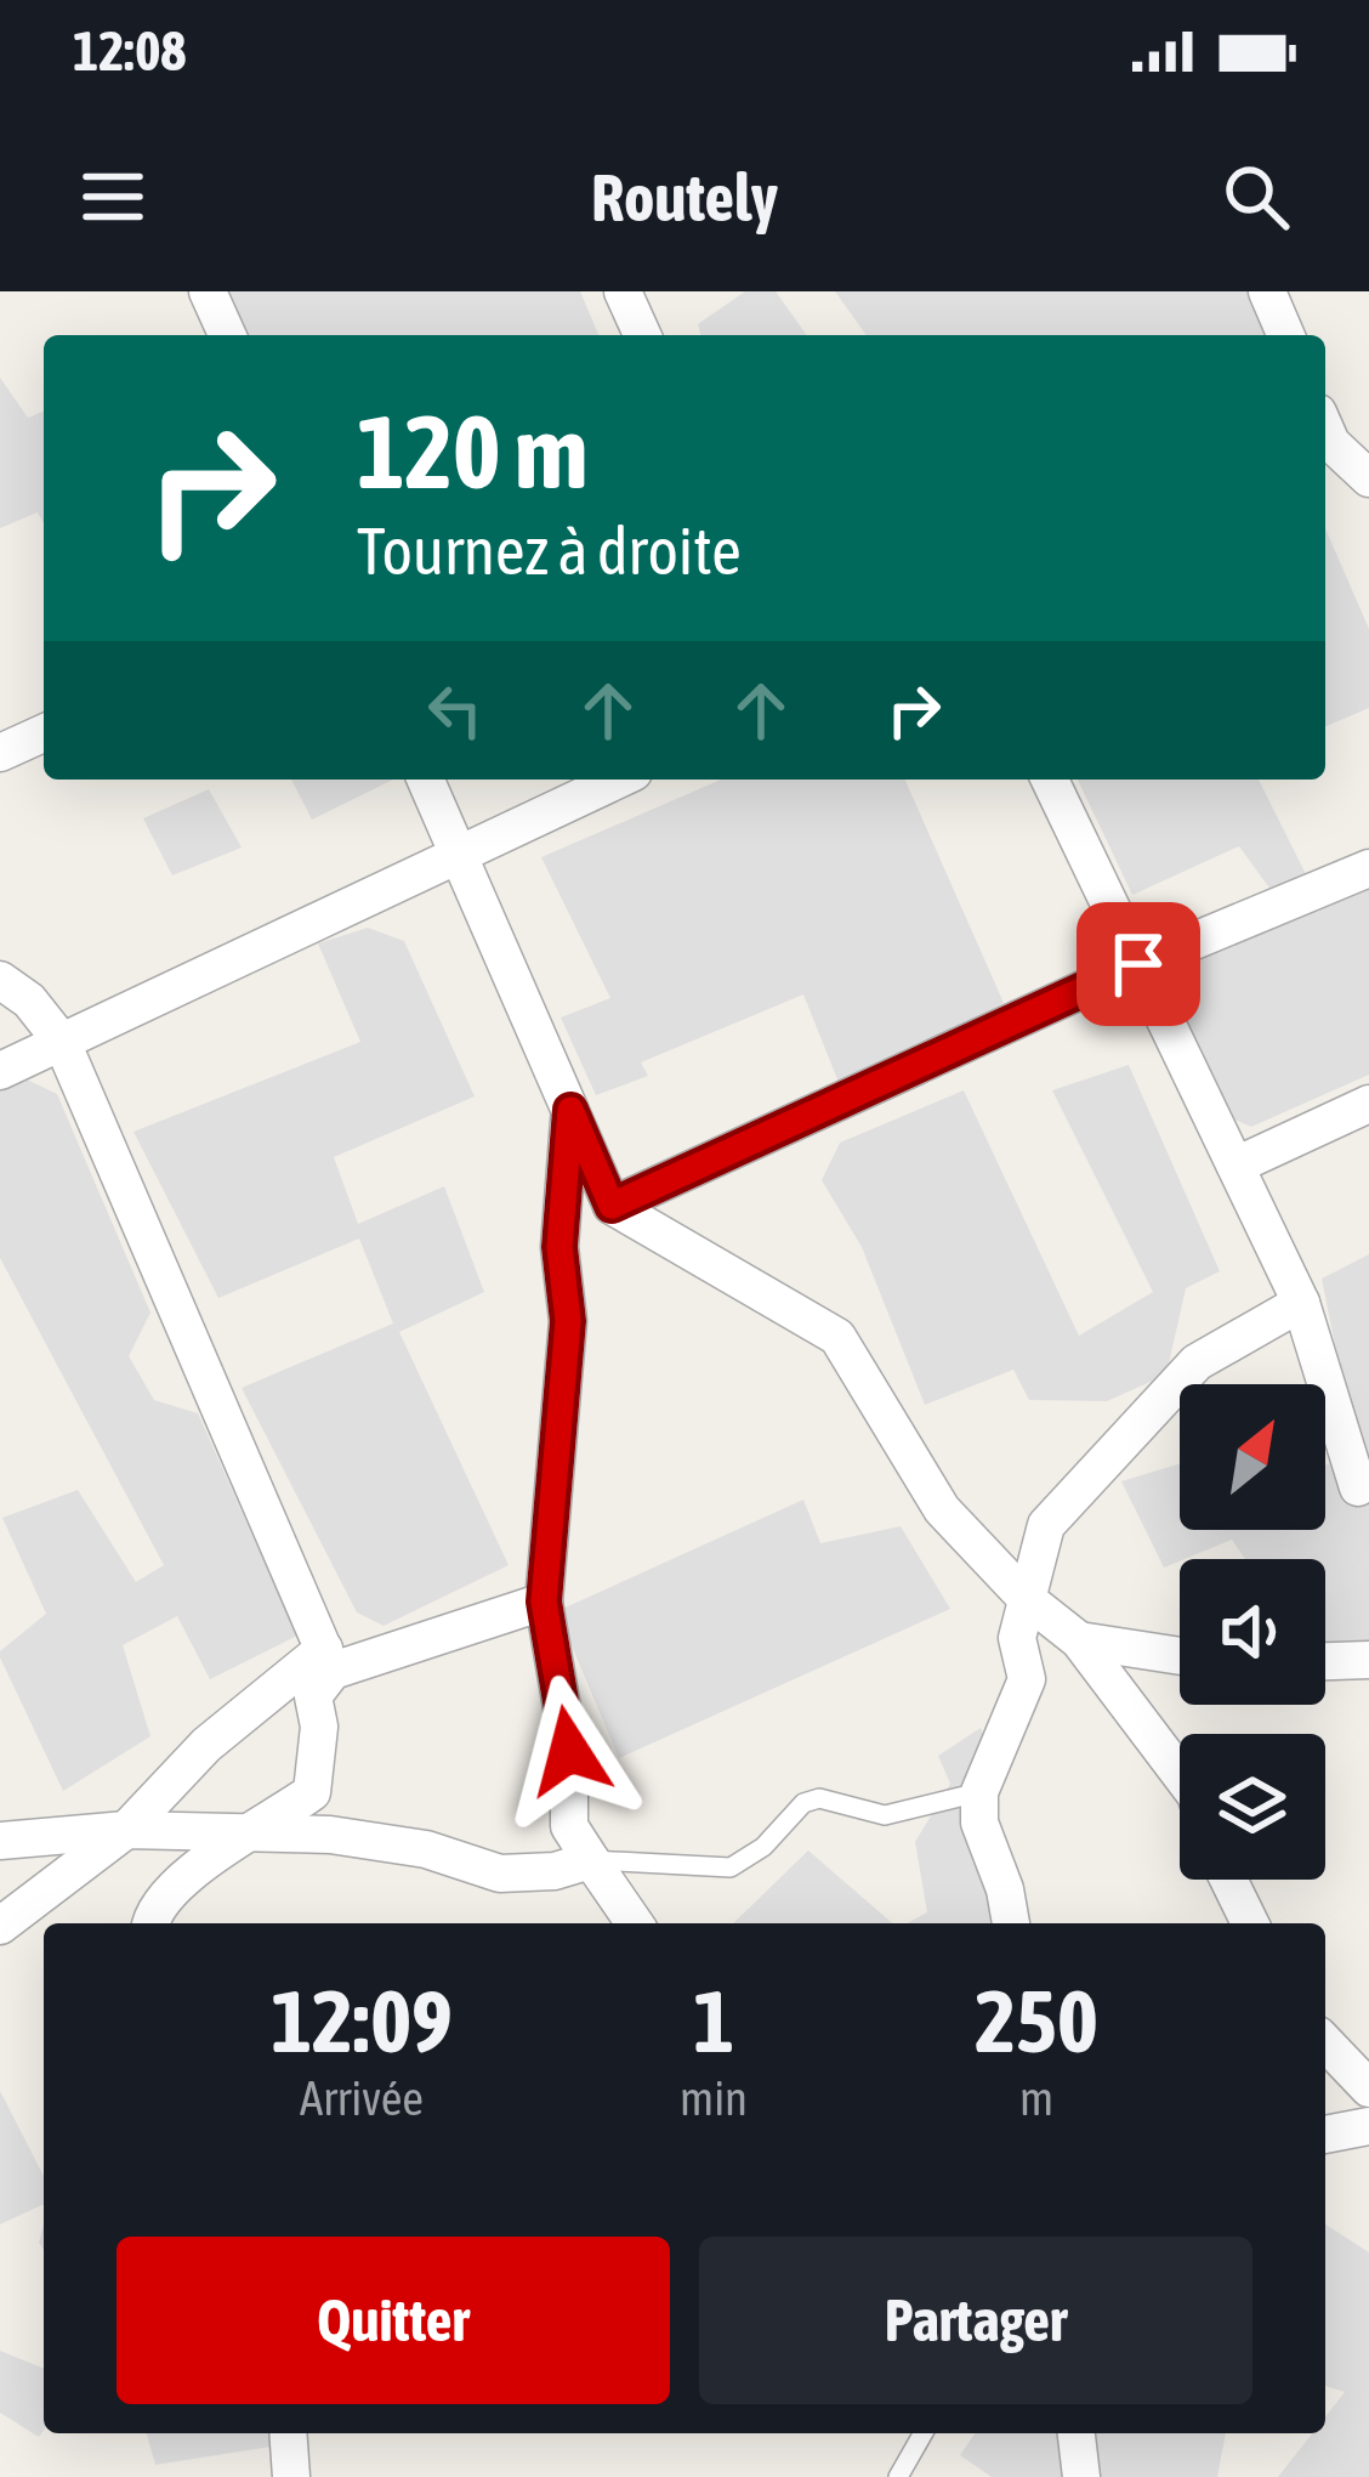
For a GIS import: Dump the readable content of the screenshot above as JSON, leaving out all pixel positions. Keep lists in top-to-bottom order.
{
  "north": "top right",
  "page": {
    "status": "12:08",
    "header": "Routely",
    "turn": ["120 m", "Tournez à droite"],
    "eta": [
      "12:09",
      "Arrivée",
      "1",
      "min",
      "250",
      "m"
    ],
    "buttons": ["Quitter", "Partager"]
  }
}
